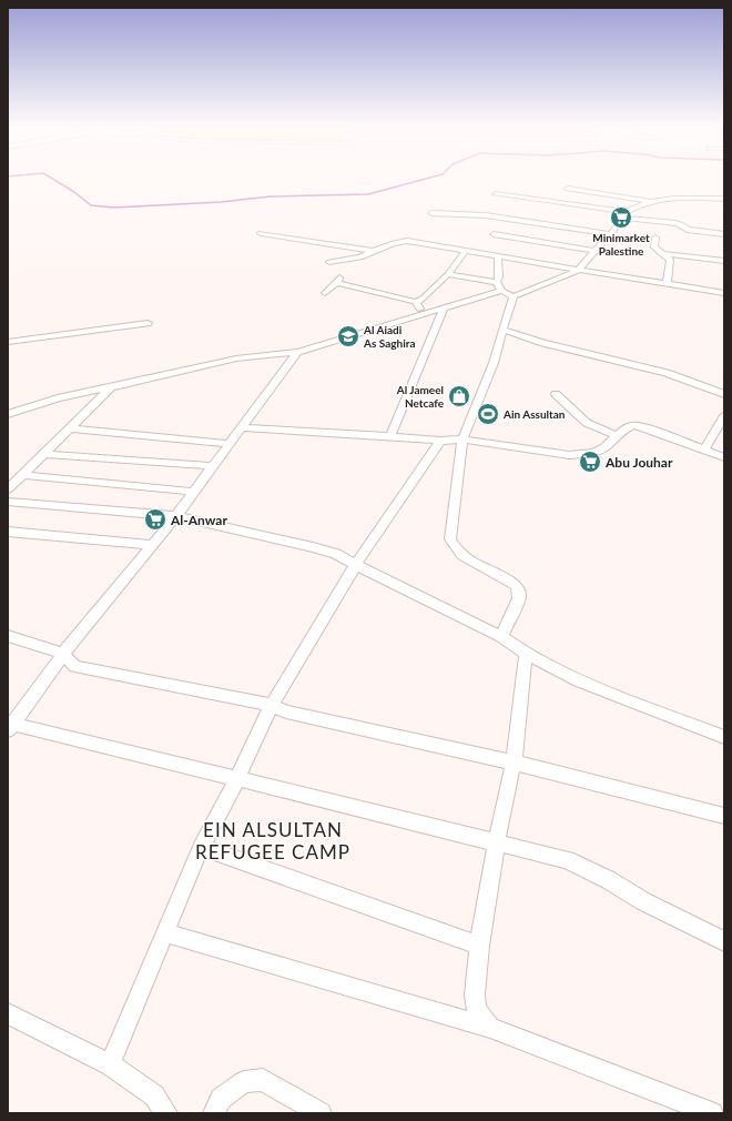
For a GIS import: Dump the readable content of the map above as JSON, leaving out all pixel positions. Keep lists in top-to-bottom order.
{
  "districts": ["EIN ALSULTAN REFUGEE CAMP"],
  "places": {
    "supermarket": ["Minimarket Palestine", "Abu Jouhar", "Al-Anwar"],
    "school or university": ["Al Aiadi As Saghira"],
    "shop": ["Al Jameel Netcafe"],
    "sports": ["Ain Assultan"]
  }
}
